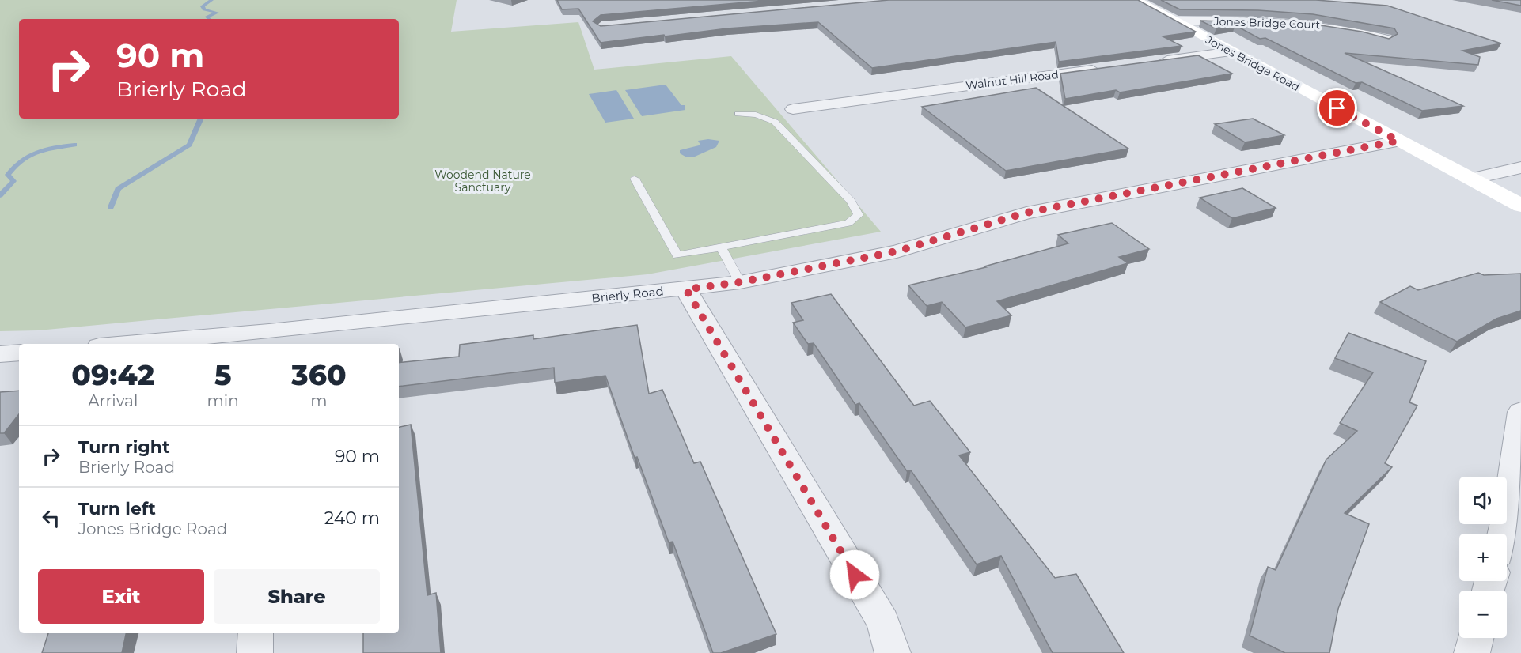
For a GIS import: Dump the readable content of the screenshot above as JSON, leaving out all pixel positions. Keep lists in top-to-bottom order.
{
  "streets": {
    "main road": ["Jones Bridge Road"],
    "street": ["Jones Bridge Court", "Walnut Hill Road", "Brierly Road"]
  },
  "crossings": [
    ["Jones Bridge Court", "Jones Bridge Road"],
    ["Jones Bridge Road", "Brierly Road"]
  ],
  "parks": ["Woodend Nature Sanctuary"],
  "page": {
    "turn": ["90 m", "Brierly Road"],
    "eta": [
      "09:42",
      "Arrival",
      "5",
      "min",
      "360",
      "m"
    ],
    "list": [
      {
        "name": "Turn right",
        "note": "Brierly Road",
        "value": "90 m"
      },
      {
        "name": "Turn left",
        "note": "Jones Bridge Road",
        "value": "240 m"
      }
    ],
    "map_buttons": ["+", "−"],
    "buttons": ["Exit", "Share"]
  }
}
